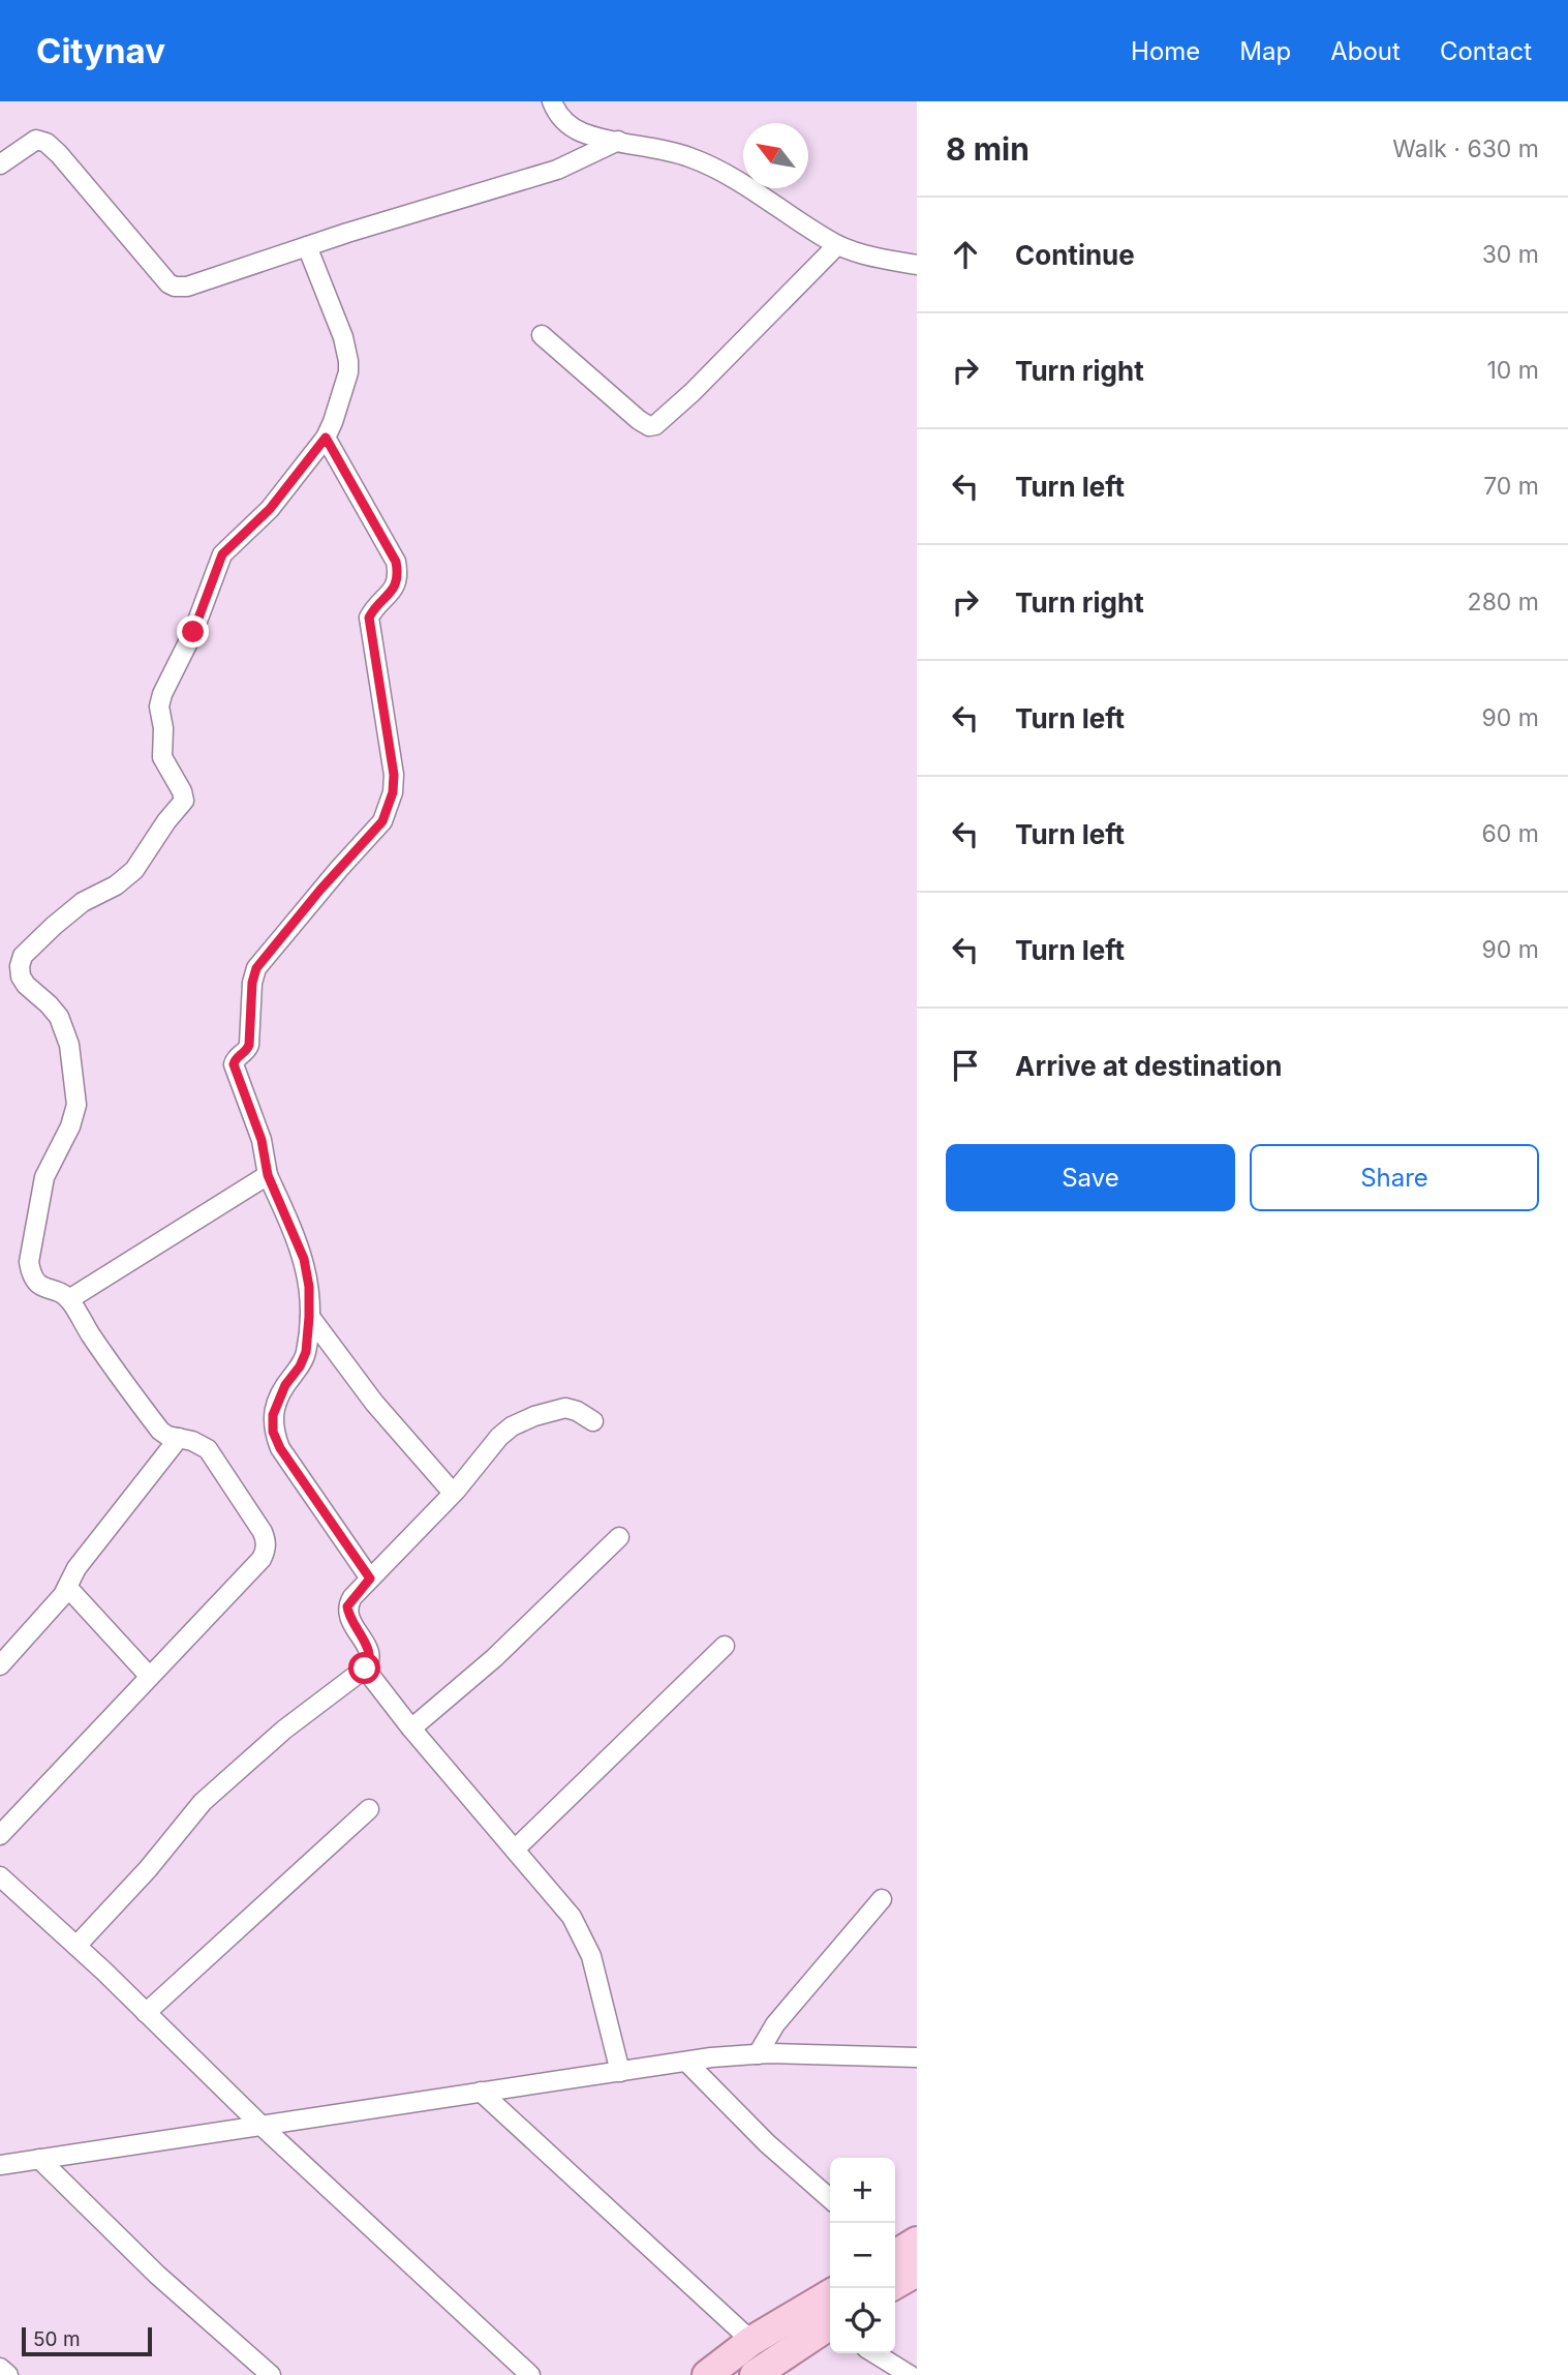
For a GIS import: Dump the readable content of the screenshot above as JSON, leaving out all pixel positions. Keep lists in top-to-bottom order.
{
  "scale_bar": "50 m",
  "north": "top left",
  "page": {
    "header": "Citynav",
    "nav": [
      "Home",
      "Map",
      "About",
      "Contact"
    ],
    "heading": ["8 min", "Walk · 630 m"],
    "list": [
      ["Continue", "30 m"],
      ["Turn right", "10 m"],
      ["Turn left", "70 m"],
      ["Turn right", "280 m"],
      ["Turn left", "90 m"],
      ["Turn left", "60 m"],
      ["Turn left", "90 m"],
      "Arrive at destination"
    ],
    "buttons": ["Save", "Share"],
    "map_buttons": ["+", "−"],
    "scale": "50 m"
  }
}
